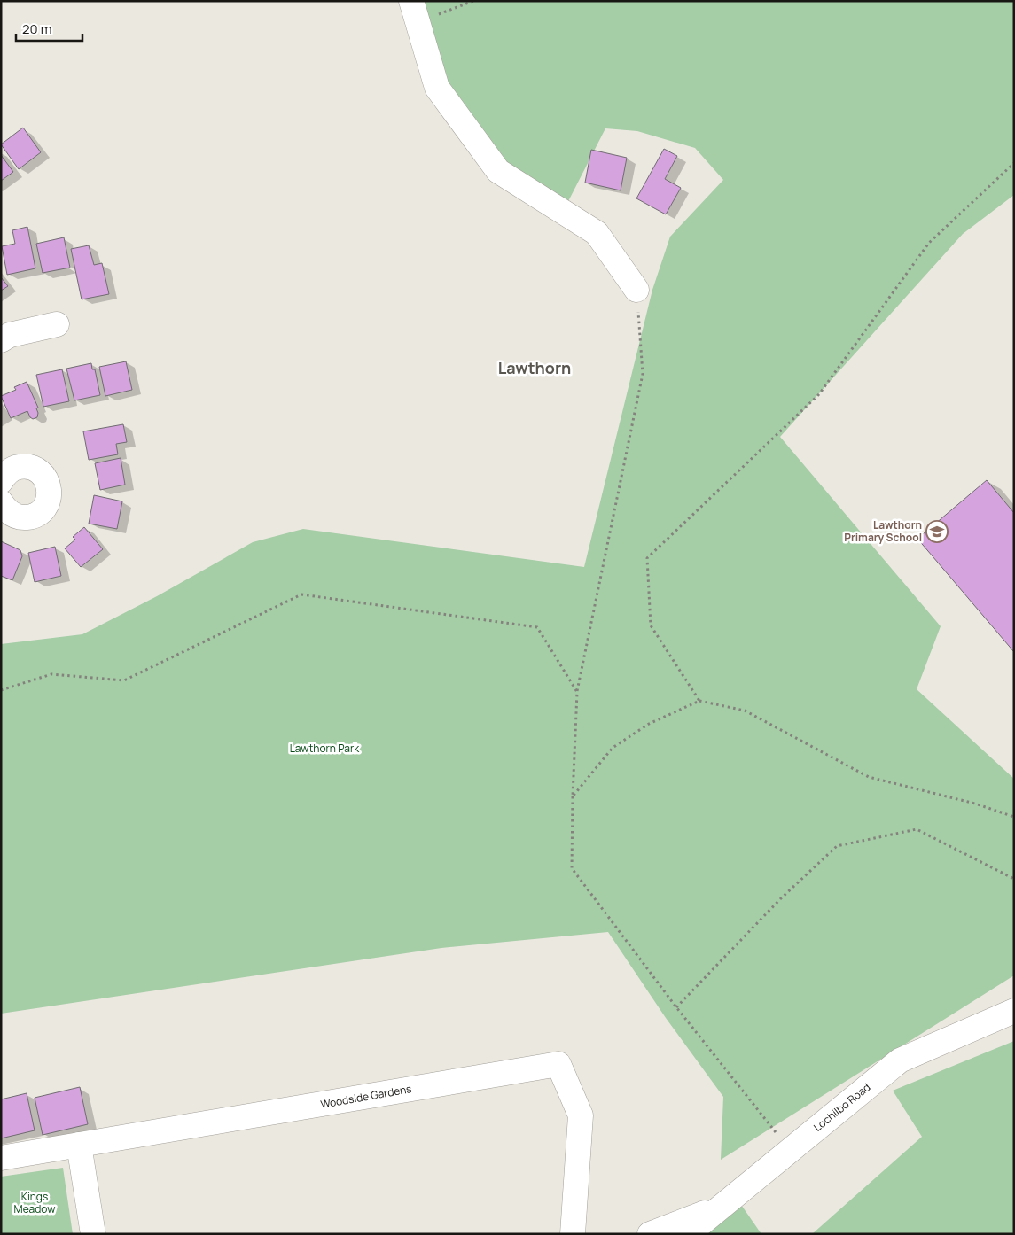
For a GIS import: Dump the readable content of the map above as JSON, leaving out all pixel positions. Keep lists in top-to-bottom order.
{
  "streets": {
    "street": ["Woodside Gardens", "Lochilbo Road"]
  },
  "districts": ["Lawthorn"],
  "parks": ["Lawthorn Park", "Kings Meadow"],
  "places": {
    "school or university": ["Lawthorn Primary School"]
  },
  "scale_bar": "20 m"
}
